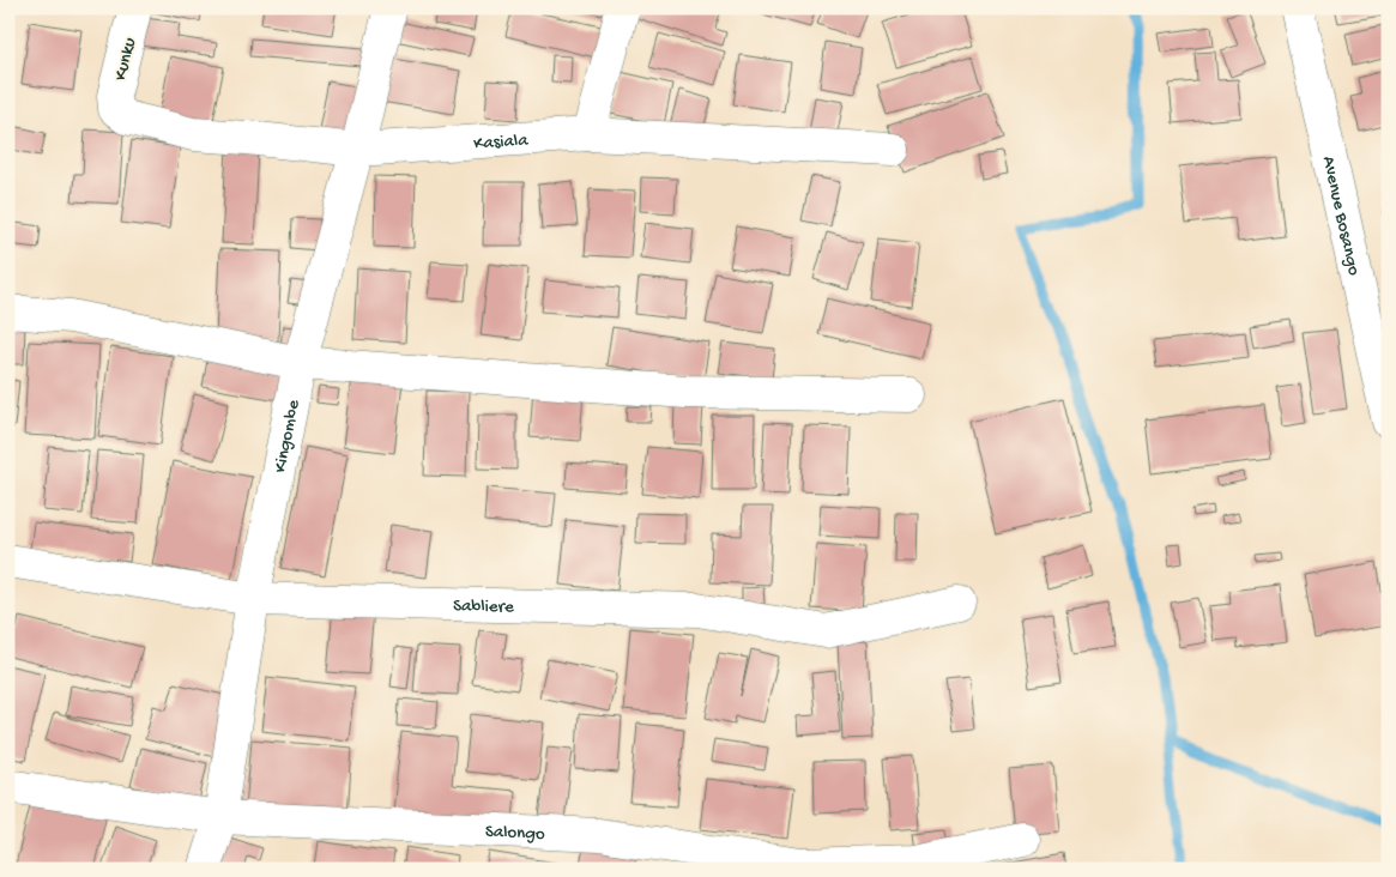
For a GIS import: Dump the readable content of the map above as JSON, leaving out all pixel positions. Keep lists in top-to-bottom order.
{
  "streets": {
    "street": [
      "Kunku",
      "Kasiala",
      "Avenue Bosango",
      "Kingombe",
      "Sabliere",
      "Salongo"
    ]
  },
  "crossings": [
    ["Kunku", "Kasiala"],
    ["Kasiala", "Kingombe"],
    ["Kingombe", "Sabliere"],
    ["Kingombe", "Salongo"]
  ]
}
